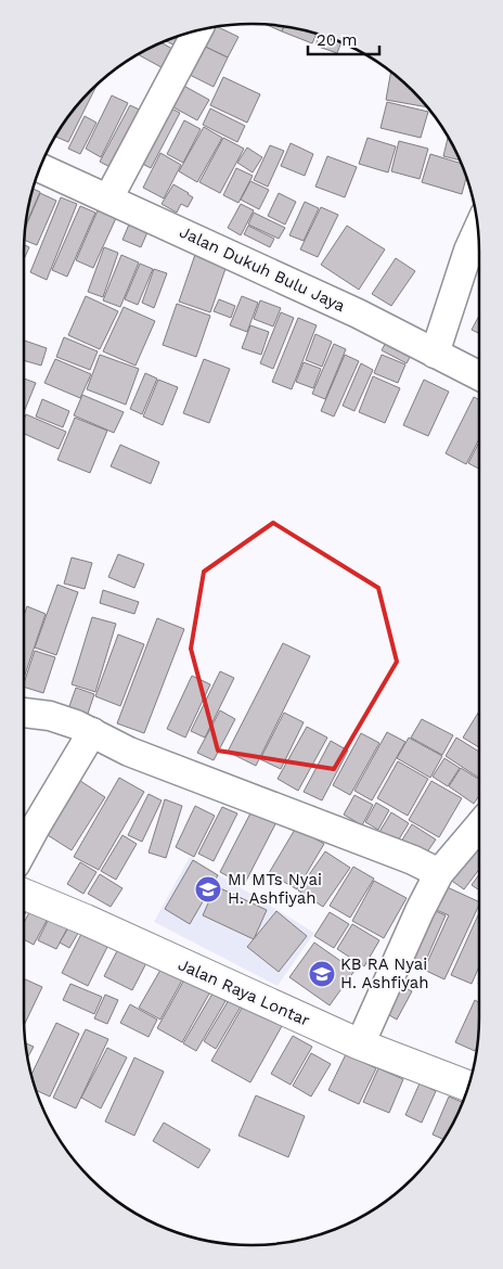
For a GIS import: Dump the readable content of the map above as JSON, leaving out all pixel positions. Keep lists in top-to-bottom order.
{
  "streets": {
    "street": ["Jalan Dukuh Bulu Jaya", "Jalan Raya Lontar"]
  },
  "places": {
    "school or university": ["MI MTs Nyai H. Ashfiyah", "KB RA Nyai H. Ashfiyah"]
  },
  "scale_bar": "20 m"
}
